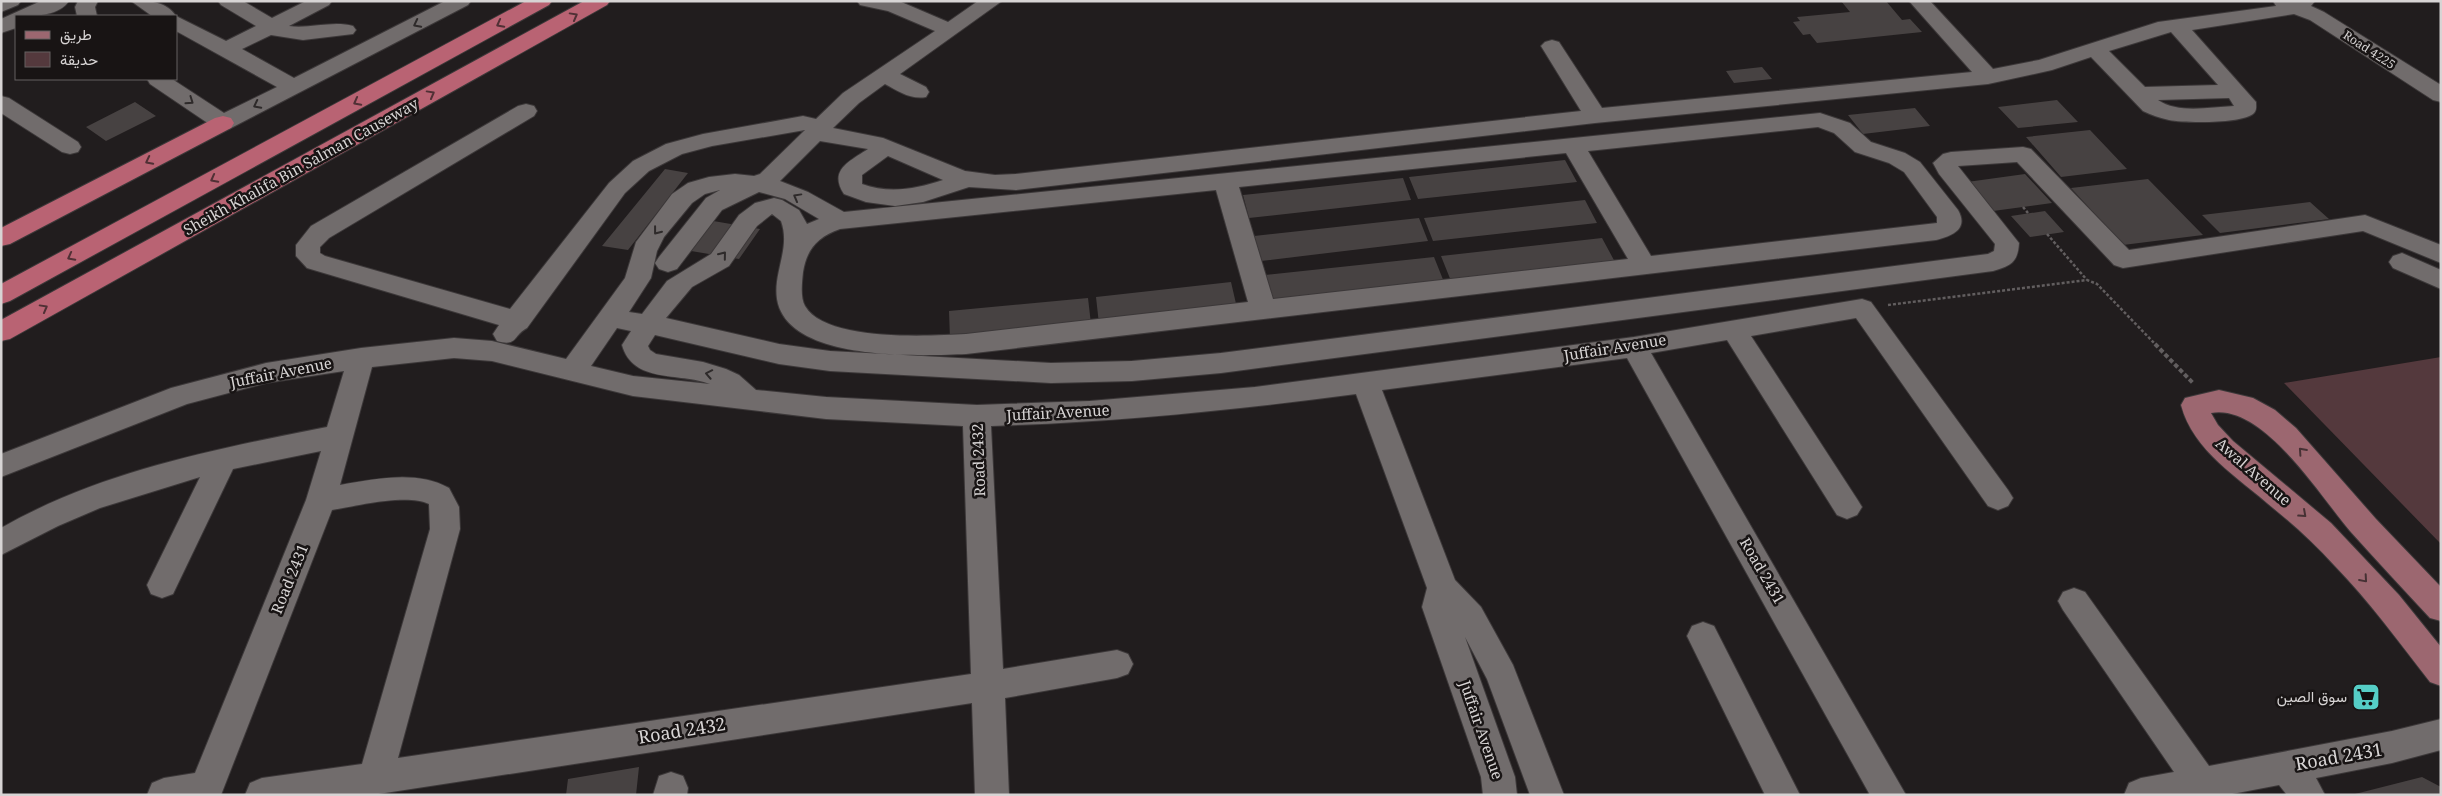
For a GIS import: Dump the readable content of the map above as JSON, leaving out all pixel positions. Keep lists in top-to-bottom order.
{
  "streets": {
    "highway": ["Sheikh Khalifa Bin Salman Causeway"],
    "main road": ["Awal Avenue"],
    "street": [
      "Road 4225",
      "Juffair Avenue",
      "Road 2432",
      "Road 2431"
    ]
  },
  "crossings": [
    ["Juffair Avenue", "Road 2432"],
    ["Juffair Avenue", "Road 2431"]
  ],
  "places": {
    "supermarket": ["سوق الصين"]
  },
  "legend": ["طريق", "حديقة"]
}
